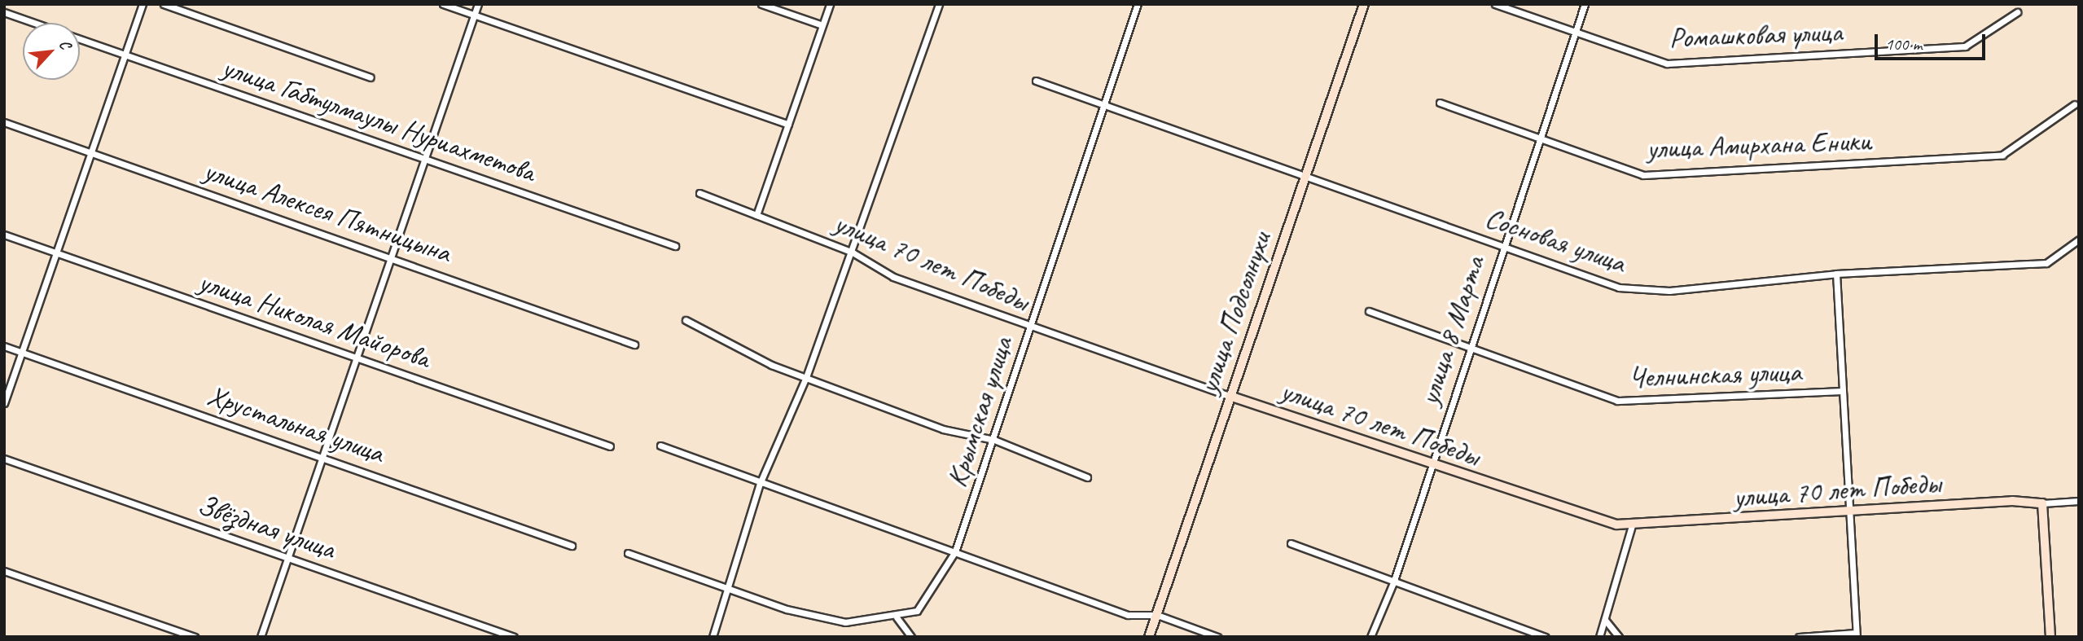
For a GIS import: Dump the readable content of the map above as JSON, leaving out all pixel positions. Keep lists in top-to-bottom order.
{
  "streets": {
    "street": [
      "Ромашковая улица",
      "улица Габтулмаулы Нуриахметова",
      "улица Амирхана Еники",
      "улица Алексея Пятницына",
      "Сосновая улица",
      "улица 70 лет Победы",
      "улица Подсолнухи",
      "улица Николая Майорова",
      "улица 8 Марта",
      "Челнинская улица",
      "Крымская улица",
      "Хрустальная улица",
      "Звёздная улица"
    ]
  },
  "crossings": [
    ["Ромашковая улица", "улица 8 Марта"],
    ["улица Амирхана Еники", "улица 8 Марта"],
    ["Сосновая улица", "улица Подсолнухи"],
    ["Сосновая улица", "улица 8 Марта"],
    ["Сосновая улица", "Крымская улица"],
    ["улица 70 лет Победы", "улица Подсолнухи"],
    ["улица 70 лет Победы", "улица 8 Марта"],
    ["улица 70 лет Победы", "Крымская улица"],
    ["улица 8 Марта", "Челнинская улица"]
  ],
  "scale_bar": "100 m",
  "north": "top right"
}
